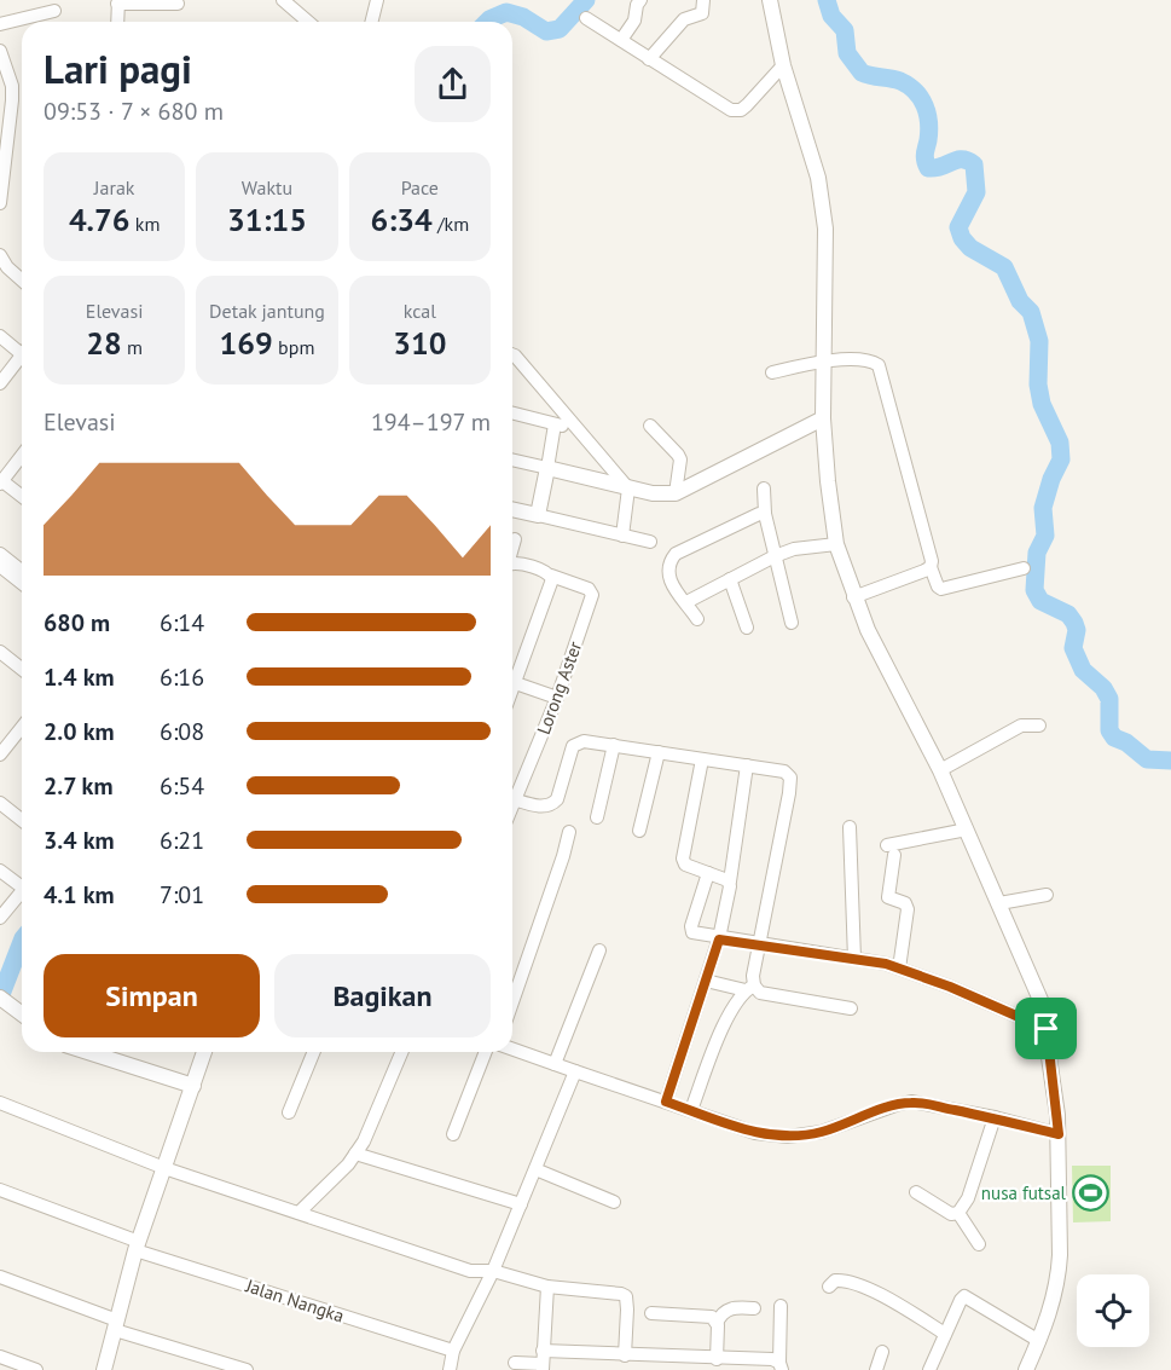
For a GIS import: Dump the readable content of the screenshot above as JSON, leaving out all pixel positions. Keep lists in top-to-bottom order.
{
  "streets": {
    "street": ["Lorong Aster", "Jalan Nangka"]
  },
  "places": {
    "sports": ["nusa futsal"]
  },
  "page": {
    "heading": ["Lari pagi", "09:53 · 7 × 680 m"],
    "stats": [
      ["Jarak", "4.76 km"],
      ["Waktu", "31:15"],
      ["Pace", "6:34 /km"],
      ["Elevasi", "28 m"],
      ["Detak jantung", "169 bpm"],
      ["kcal", "310"]
    ],
    "chart": ["Elevasi", "194–197 m"],
    "list": [
      {
        "name": "680 m",
        "note": "6:14"
      },
      {
        "name": "1.4 km",
        "note": "6:16"
      },
      {
        "name": "2.0 km",
        "note": "6:08"
      },
      {
        "name": "2.7 km",
        "note": "6:54"
      },
      {
        "name": "3.4 km",
        "note": "6:21"
      },
      {
        "name": "4.1 km",
        "note": "7:01"
      }
    ],
    "buttons": ["Simpan", "Bagikan"]
  }
}
